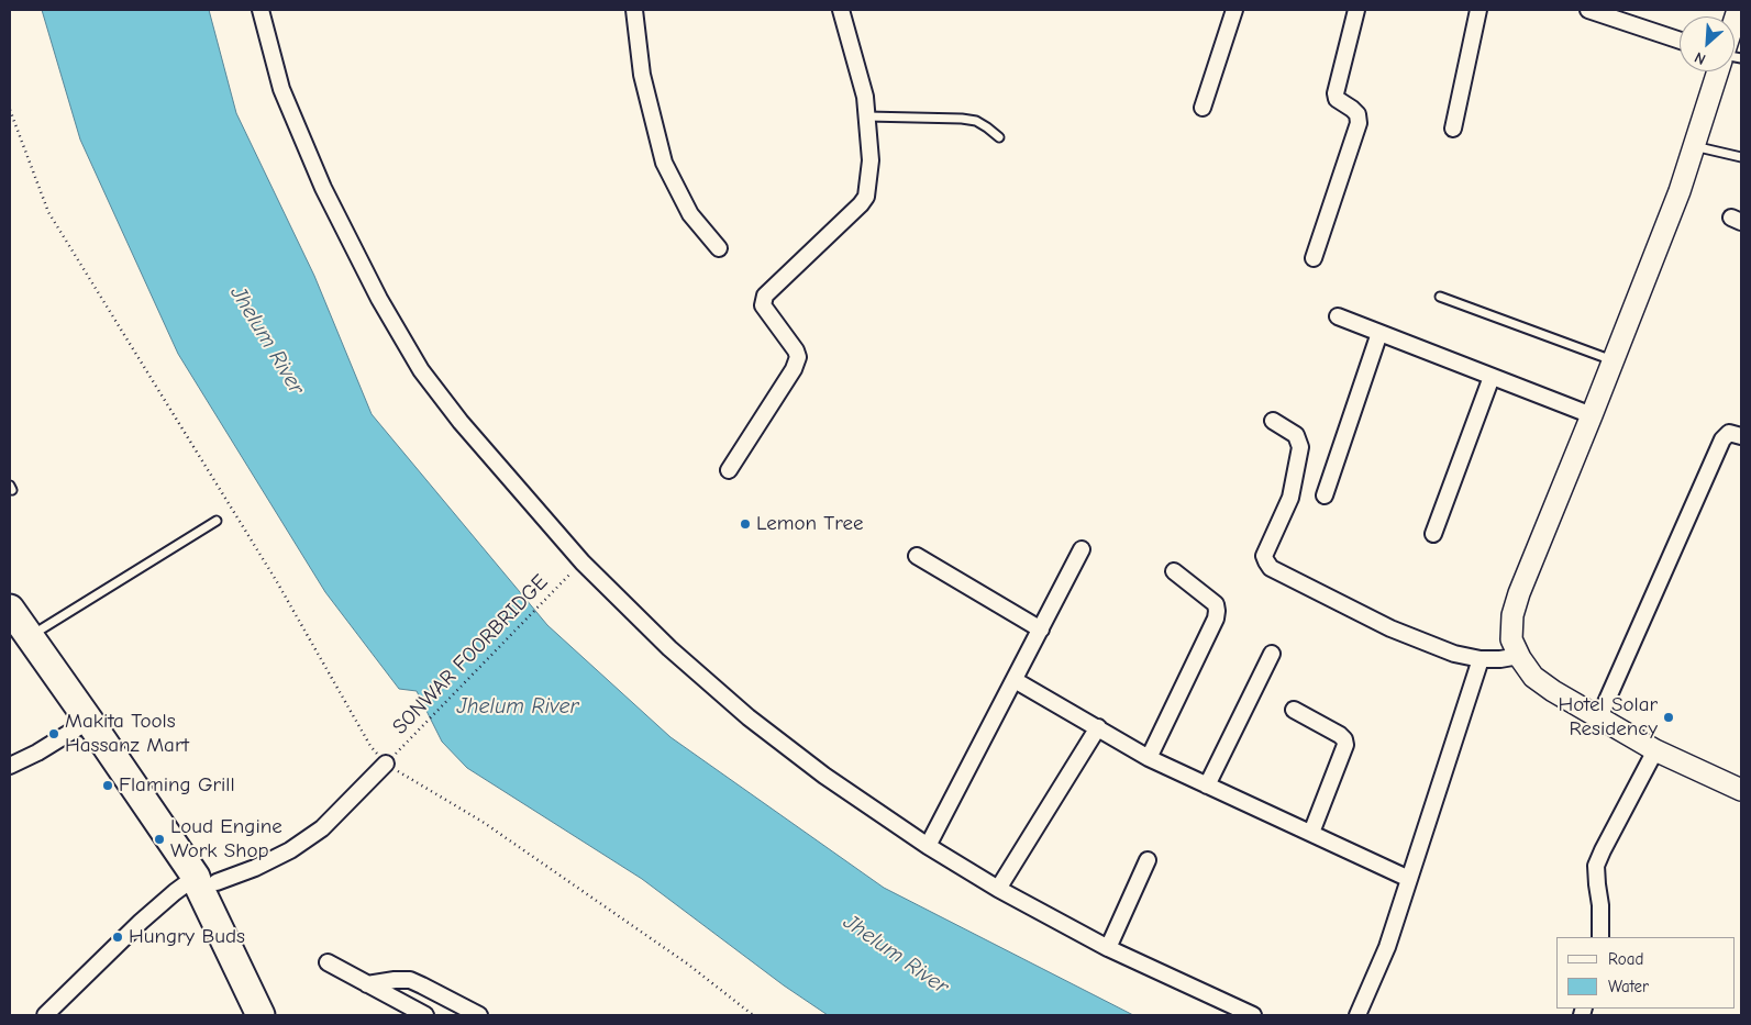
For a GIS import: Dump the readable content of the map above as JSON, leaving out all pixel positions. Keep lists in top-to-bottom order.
{
  "streets": {
    "path": ["SONWAR FOORBRIDGE"]
  },
  "water": ["Jhelum River"],
  "places": [
    "Lemon Tree",
    "Hotel Solar Residency",
    "Makita Tools Hassanz Mart",
    "Flaming Grill",
    "Loud Engine Work Shop",
    "Hungry Buds"
  ],
  "legend": ["Road", "Water"],
  "north": "bottom left"
}
